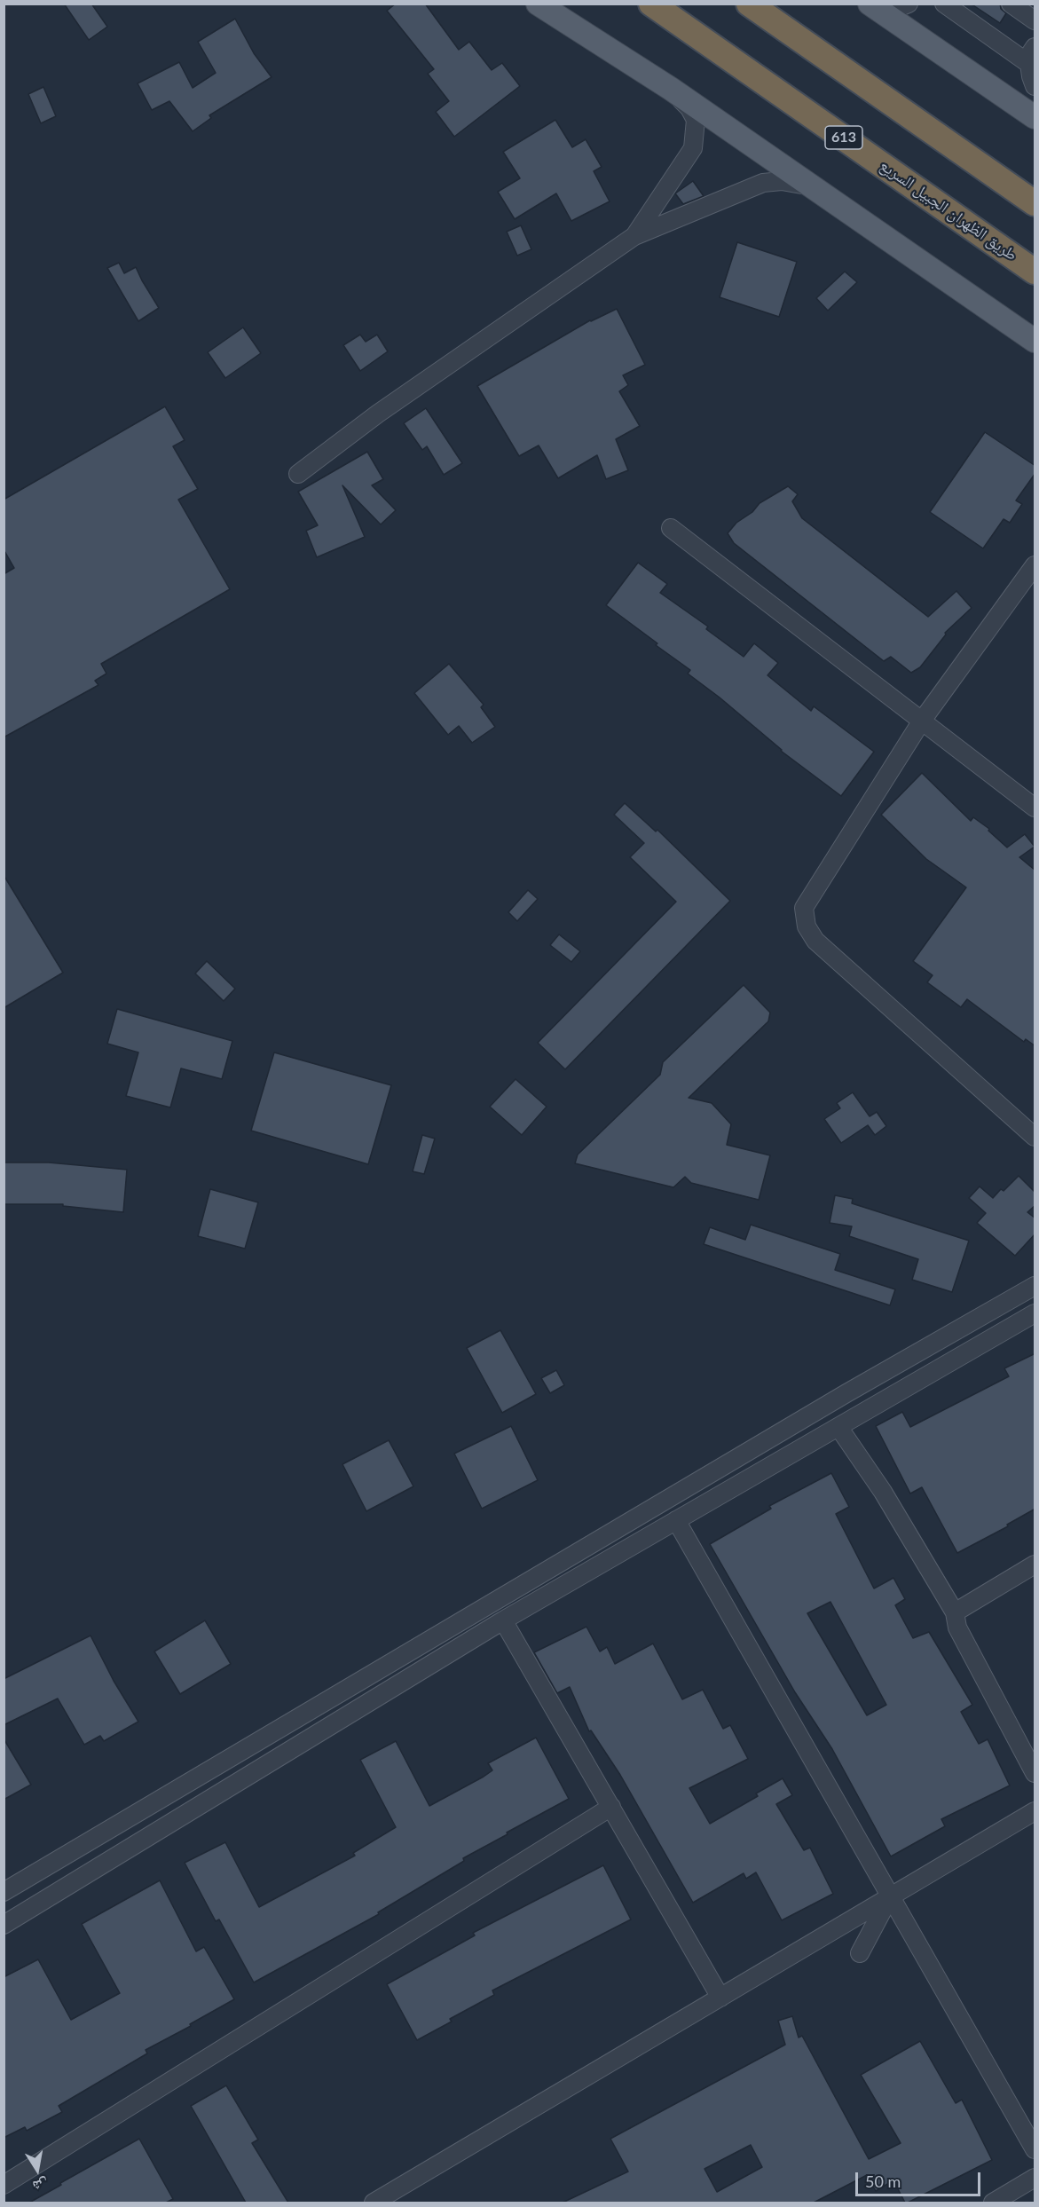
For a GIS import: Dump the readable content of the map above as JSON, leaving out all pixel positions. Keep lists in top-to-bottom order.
{
  "streets": {
    "highway": ["613", "طريق الظهران الجبيل السريع"]
  },
  "scale_bar": "50 m",
  "north": "bottom"
}
